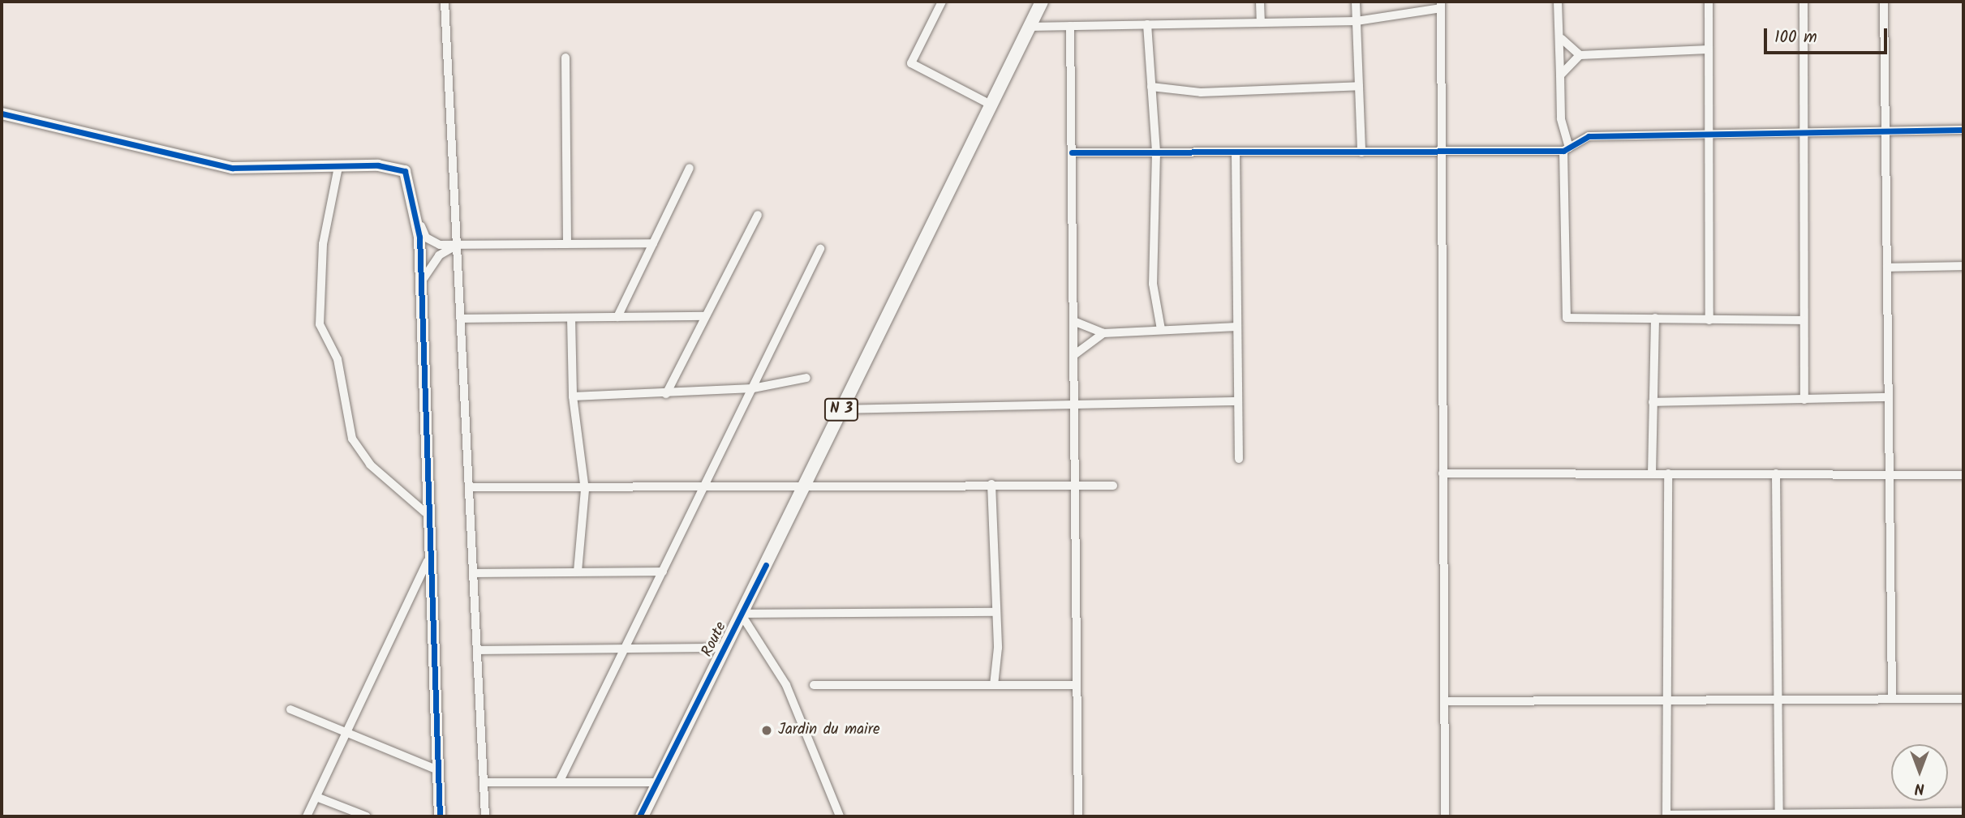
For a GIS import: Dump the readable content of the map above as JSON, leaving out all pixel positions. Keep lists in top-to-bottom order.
{
  "streets": {
    "main road": ["N 3"],
    "cycle path": ["Route"]
  },
  "places": ["Jardin du maire"],
  "scale_bar": "100 m",
  "north": "bottom"
}
